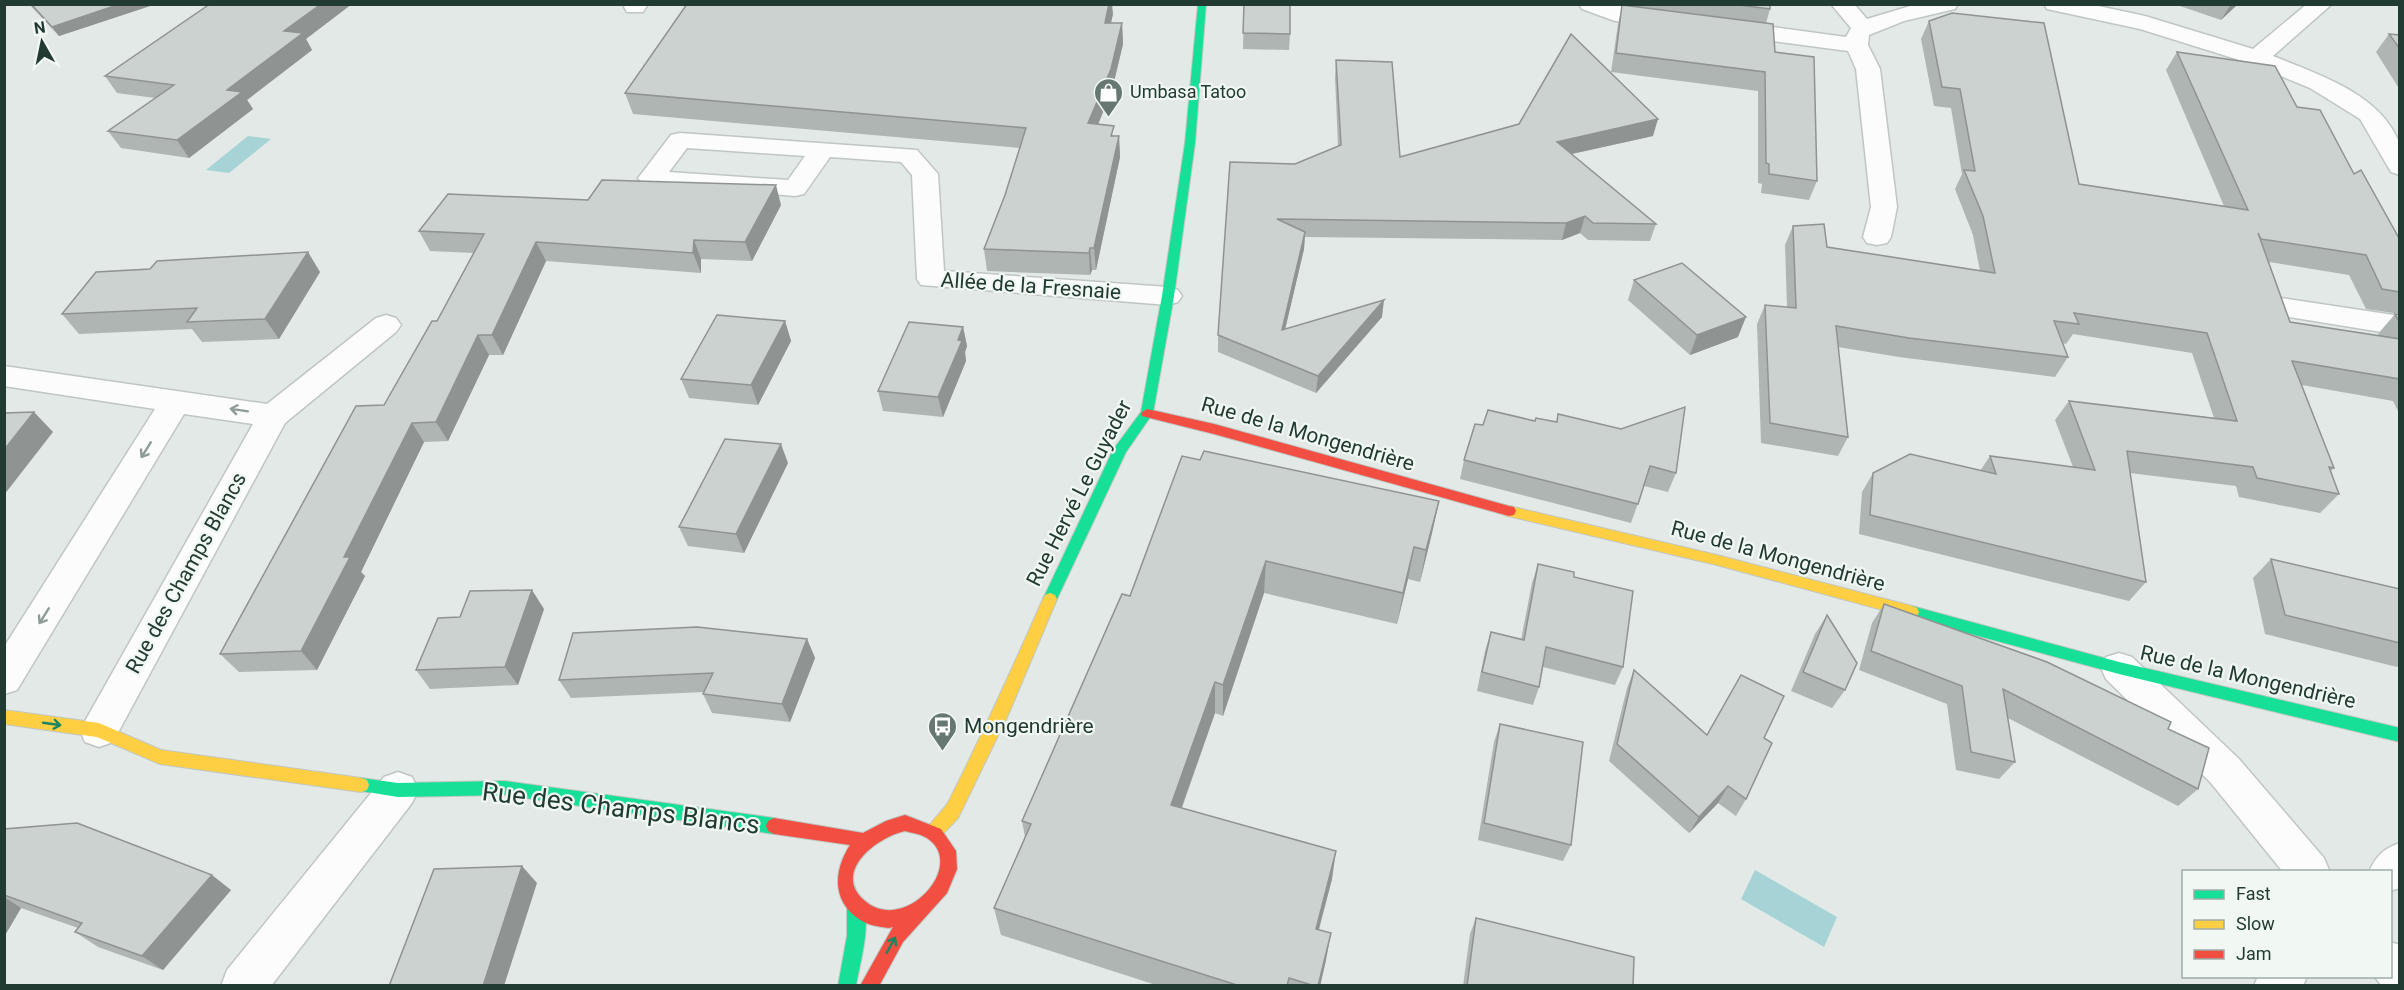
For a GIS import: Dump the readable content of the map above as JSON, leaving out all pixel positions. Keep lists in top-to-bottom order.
{
  "streets": {
    "street": [
      "Allée de la Fresnaie",
      "Rue de la Mongendrière",
      "Rue Hervé Le Guyader",
      "Rue des Champs Blancs"
    ]
  },
  "crossings": [
    ["Allée de la Fresnaie", "Rue Hervé Le Guyader"],
    ["Rue de la Mongendrière", "Rue Hervé Le Guyader"],
    ["Rue Hervé Le Guyader", "Rue des Champs Blancs"]
  ],
  "places": {
    "shop": ["Umbasa Tatoo"],
    "bus stop": ["Mongendrière"]
  },
  "legend": ["Fast", "Slow", "Jam"],
  "north": "top"
}
